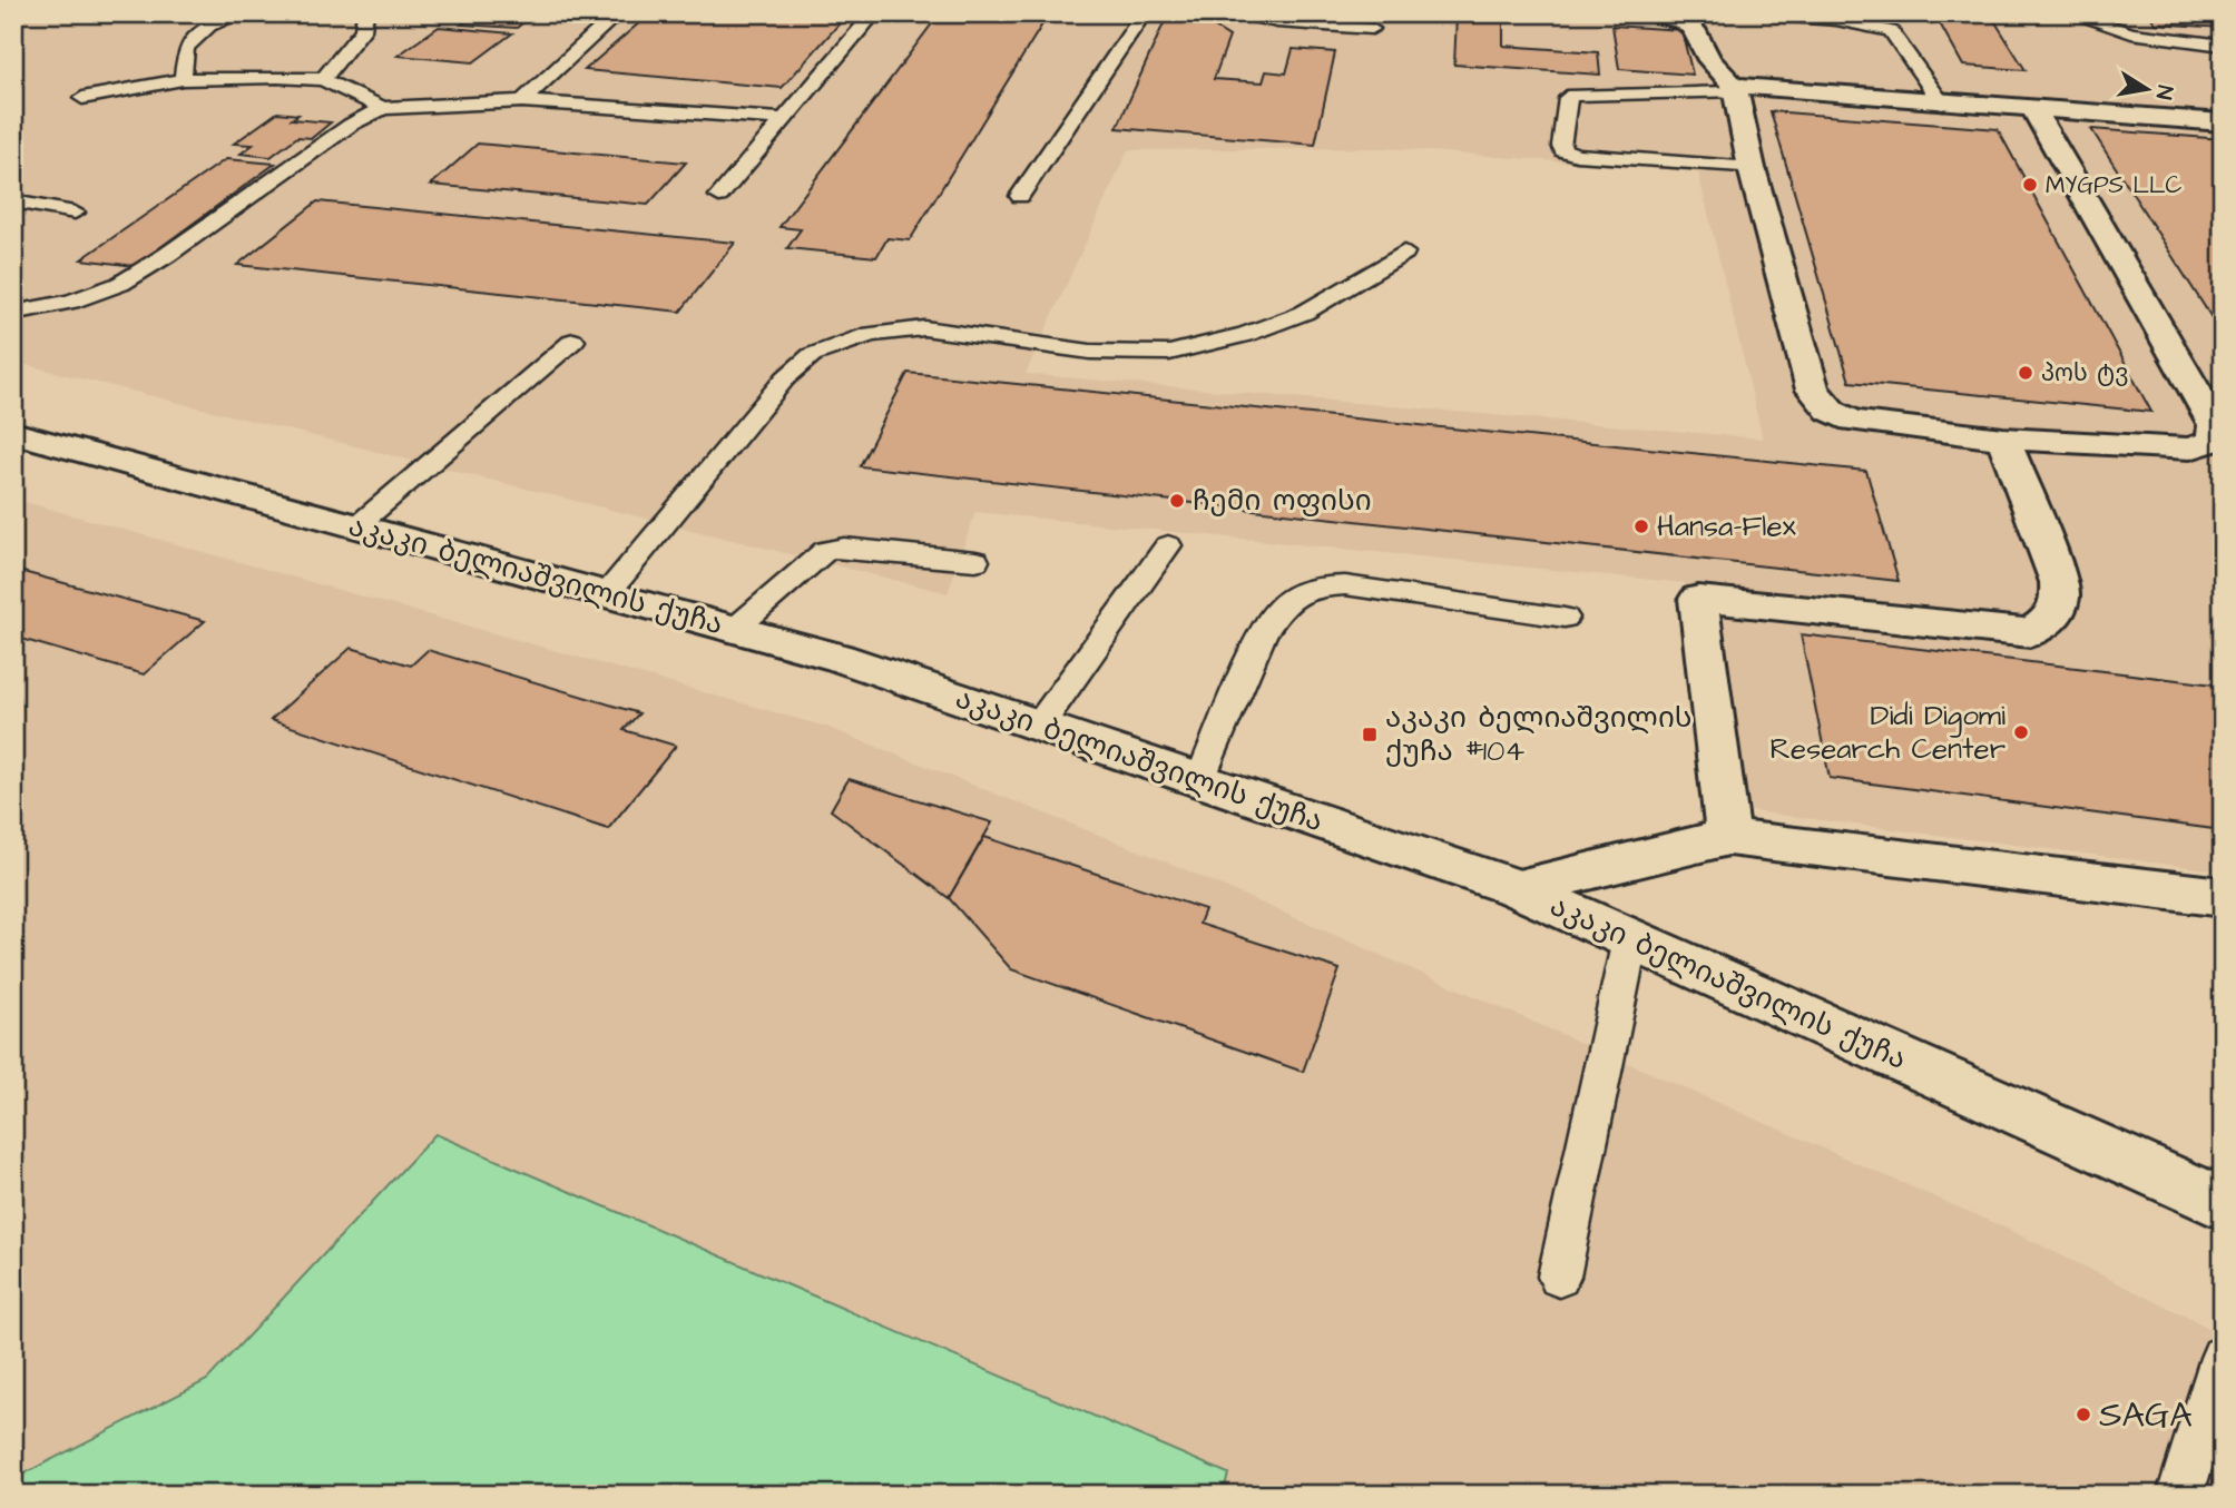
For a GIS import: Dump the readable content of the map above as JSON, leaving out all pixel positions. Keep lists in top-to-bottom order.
{
  "streets": {
    "street": ["აკაკი ბელიაშვილის ქუჩა"]
  },
  "places": {
    "other": [
      "MYGPS LLC",
      "პოს ტვ",
      "ჩემი ოფისი",
      "Hansa-Flex",
      "Didi Digomi Research Center",
      "SAGA"
    ],
    "transit": ["აკაკი ბელიაშვილის ქუჩა #104"]
  },
  "north": "right"
}
